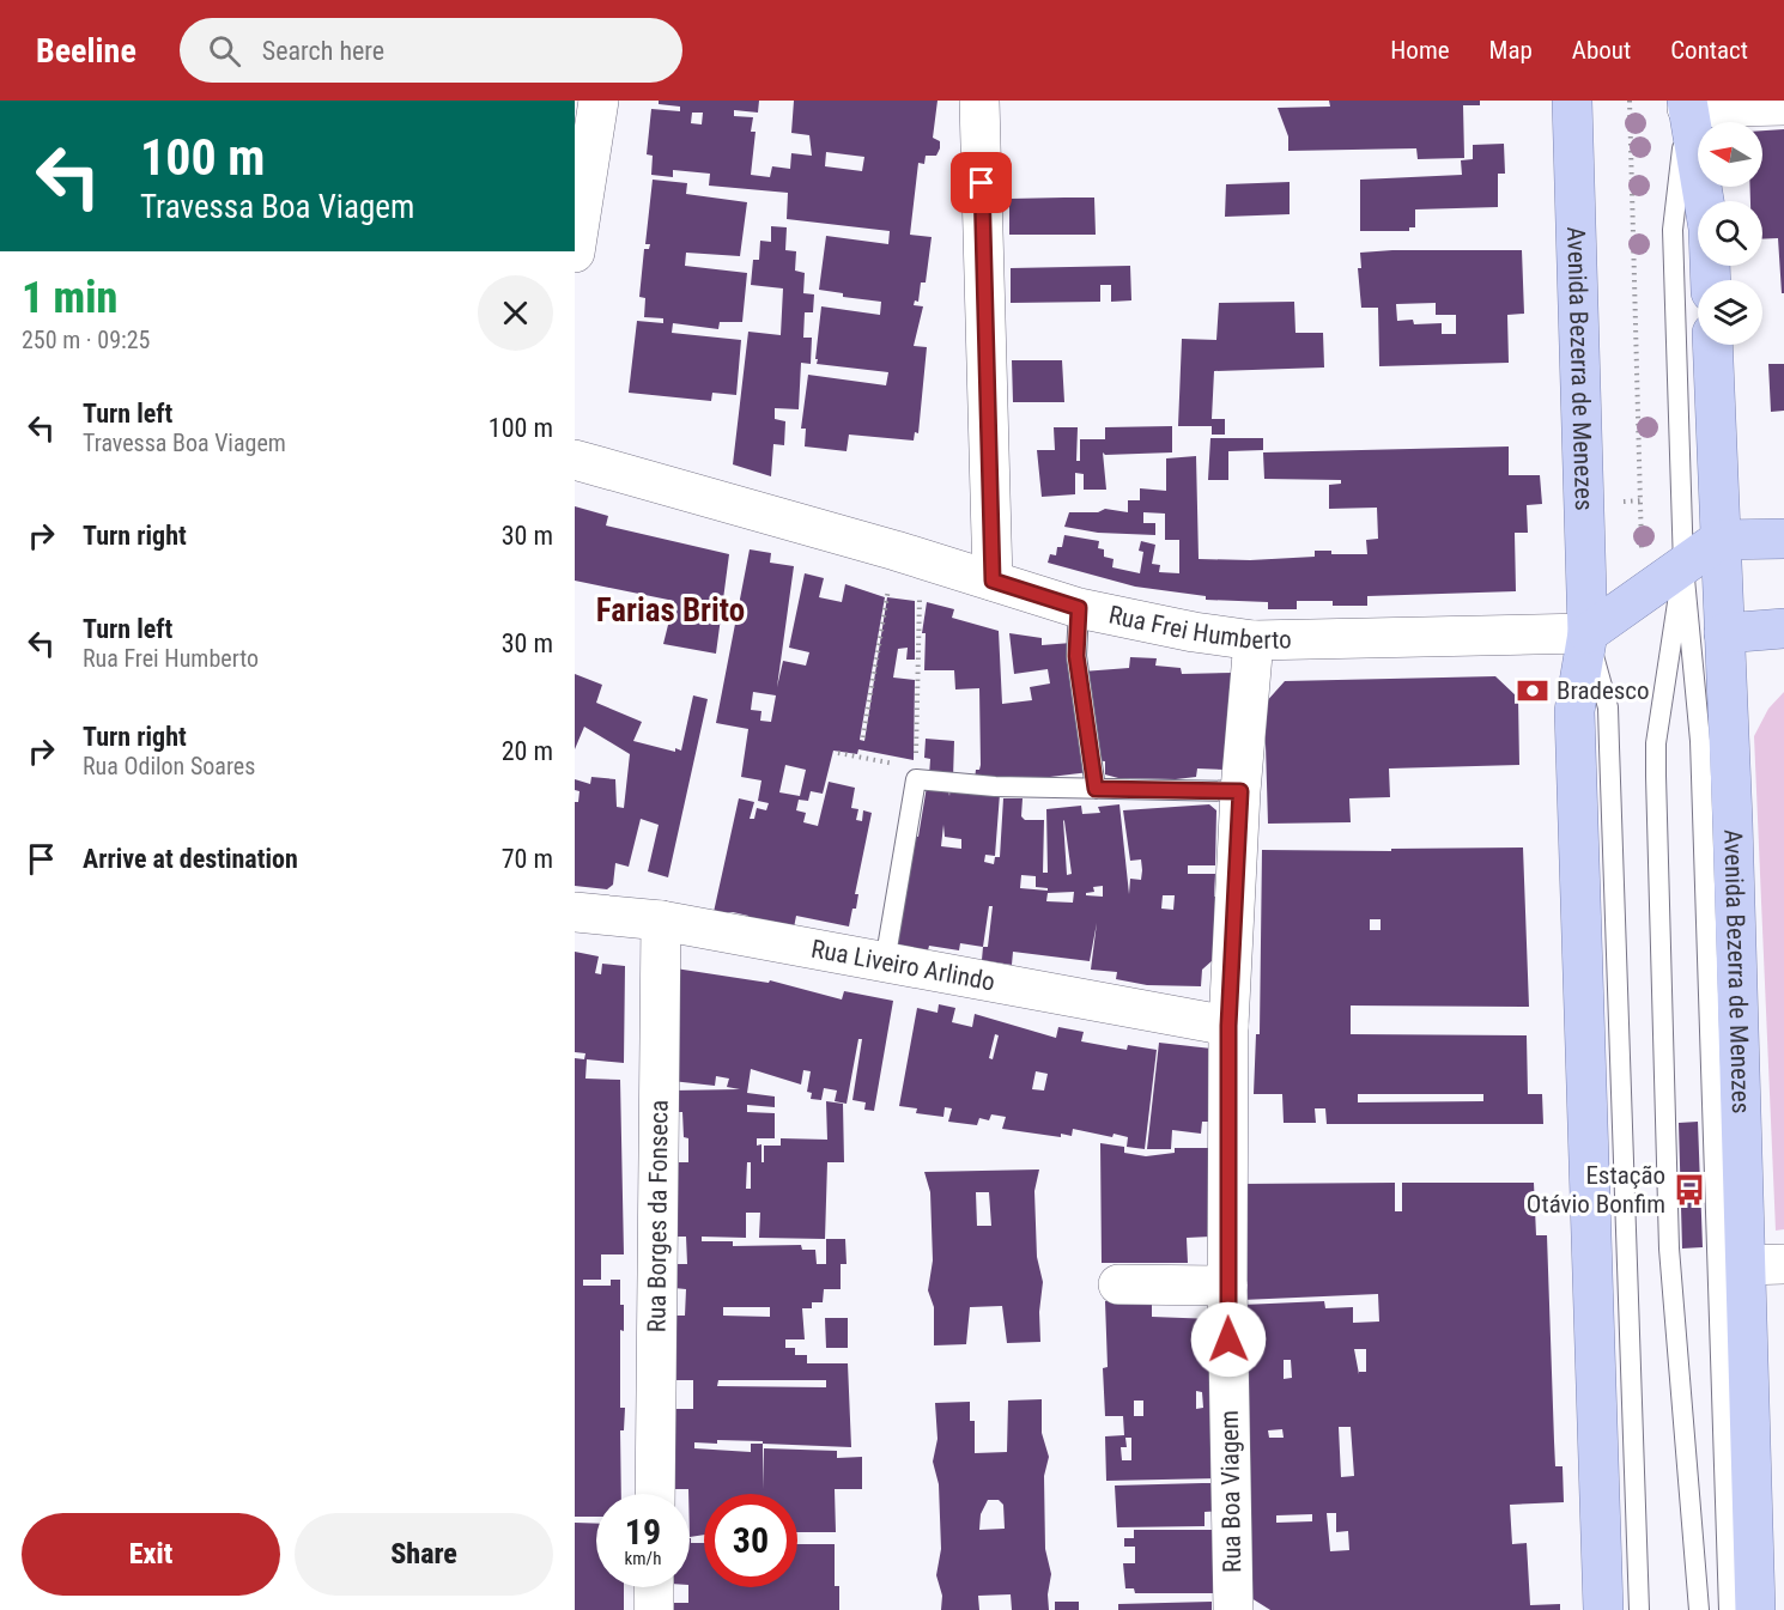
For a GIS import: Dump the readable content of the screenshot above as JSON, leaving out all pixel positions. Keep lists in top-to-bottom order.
{
  "streets": {
    "main road": ["Avenida Bezerra de Menezes"],
    "street": [
      "Rua Frei Humberto",
      "Rua Liveiro Arlindo",
      "Rua Borges da Fonseca",
      "Rua Boa Viagem"
    ]
  },
  "crossings": [
    ["Avenida Bezerra de Menezes", "Rua Frei Humberto"],
    ["Rua Frei Humberto", "Rua Boa Viagem"],
    ["Rua Liveiro Arlindo", "Rua Borges da Fonseca"],
    ["Rua Liveiro Arlindo", "Rua Boa Viagem"]
  ],
  "districts": ["Farias Brito"],
  "places": {
    "bank": ["Bradesco"],
    "bus stop": ["Estação Otávio Bonfim"]
  },
  "north": "left",
  "page": {
    "header": "Beeline",
    "search": "Search here",
    "nav": [
      "Home",
      "Map",
      "About",
      "Contact"
    ],
    "turn": ["100 m", "Travessa Boa Viagem"],
    "heading": ["1 min", "250 m · 09:25"],
    "list": [
      {
        "name": "Turn left",
        "note": "Travessa Boa Viagem",
        "value": "100 m"
      },
      {
        "name": "Turn right",
        "value": "30 m"
      },
      {
        "name": "Turn left",
        "note": "Rua Frei Humberto",
        "value": "30 m"
      },
      {
        "name": "Turn right",
        "note": "Rua Odilon Soares",
        "value": "20 m"
      },
      {
        "name": "Arrive at destination",
        "value": "70 m"
      }
    ],
    "speed": "19 km/h",
    "limit": "30",
    "buttons": ["Exit", "Share"]
  }
}
